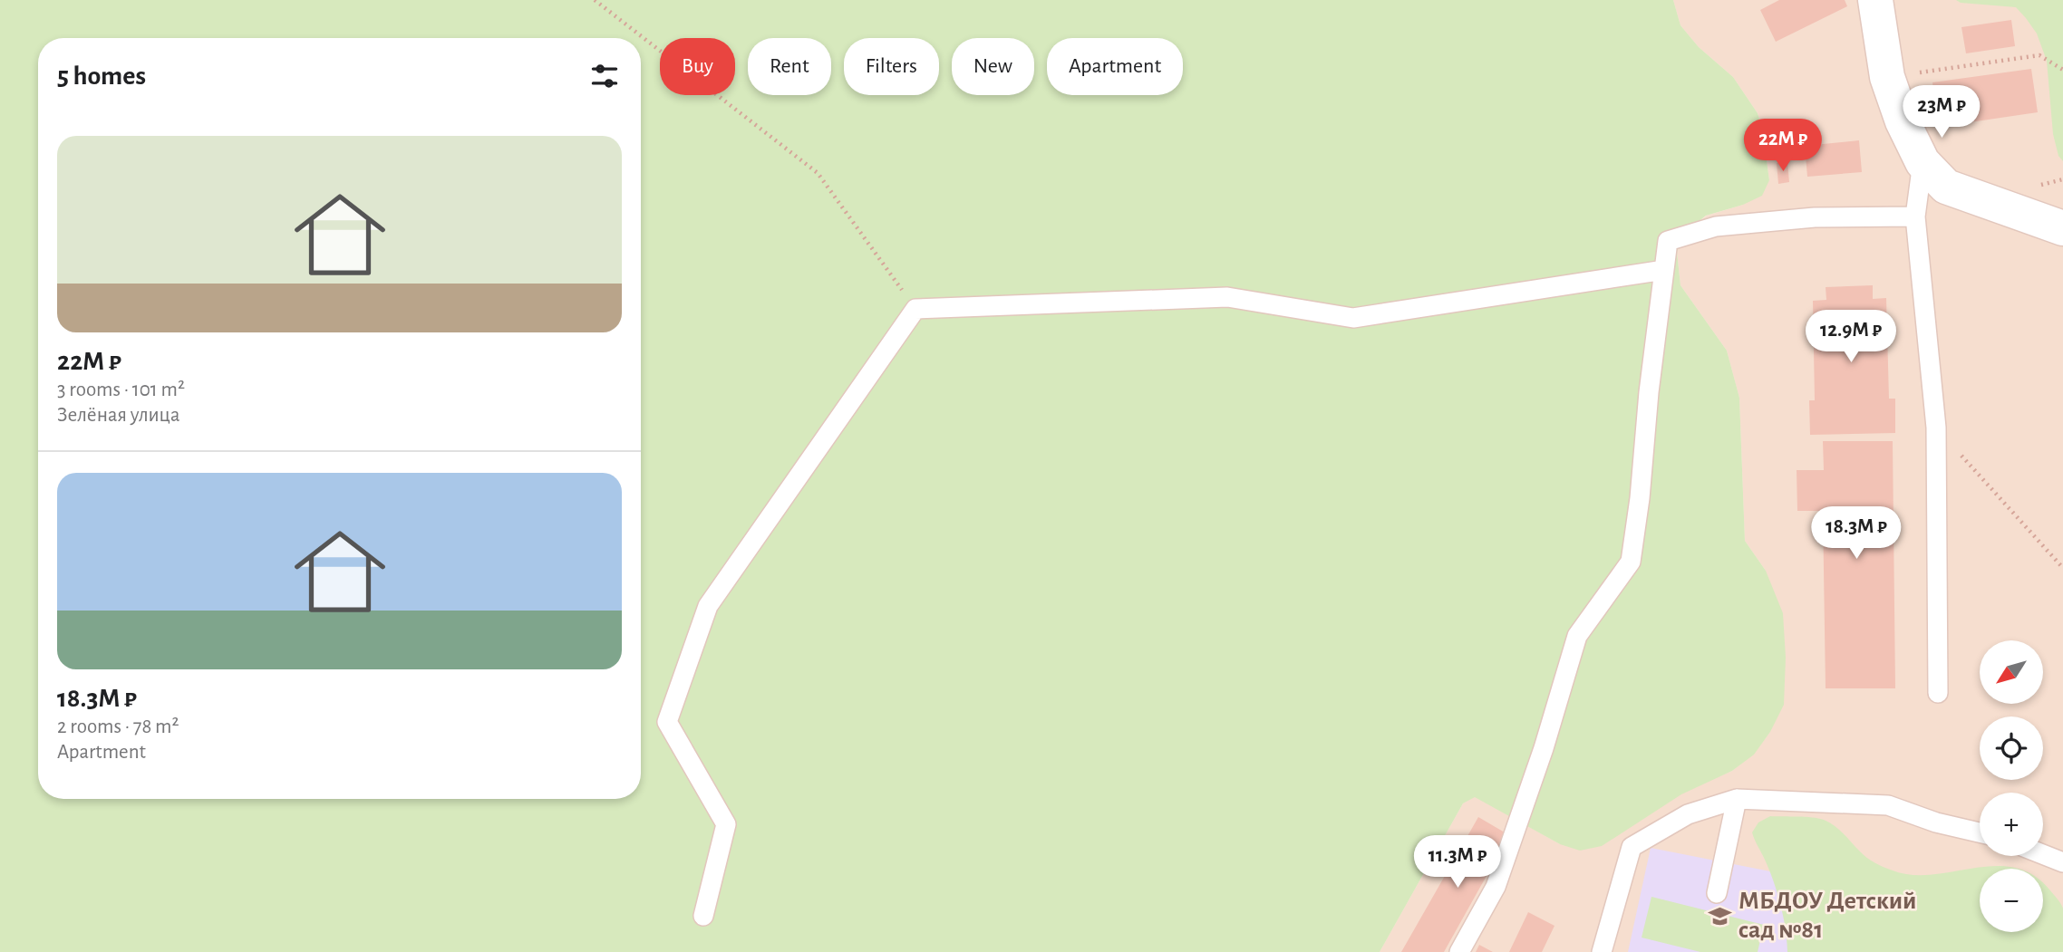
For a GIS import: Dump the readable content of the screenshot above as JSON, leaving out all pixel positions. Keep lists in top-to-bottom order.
{
  "places": {
    "school or university": ["МБДОУ Детский сад №81"]
  },
  "north": "bottom left",
  "page": {
    "chip": [
      "Buy",
      "Rent",
      "Filters",
      "New",
      "Apartment"
    ],
    "heading": "5 homes",
    "price": [
      "23M ₽",
      "22M ₽",
      "12.9M ₽",
      "18.3M ₽",
      "11.3M ₽"
    ],
    "list": [
      {
        "name": "22M ₽",
        "note": "3 rooms · 101 m² · Зелёная улица"
      },
      {
        "name": "18.3M ₽",
        "note": "2 rooms · 78 m² · Apartment"
      }
    ],
    "map_buttons": ["+", "−"]
  }
}
